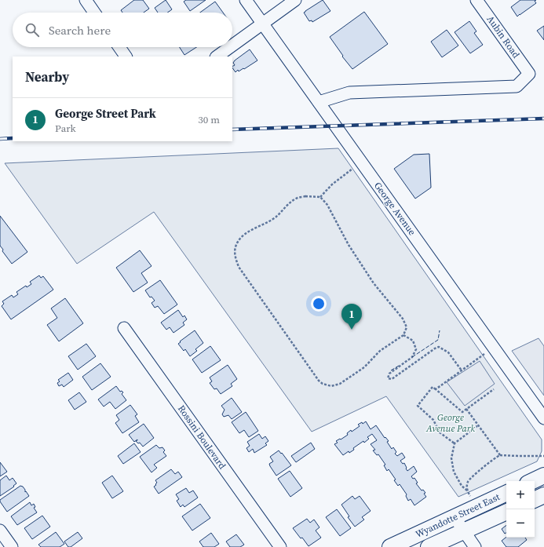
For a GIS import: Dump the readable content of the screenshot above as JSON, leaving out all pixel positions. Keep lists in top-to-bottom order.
{
  "streets": {
    "main road": ["Wyandotte Street East"],
    "street": ["Aubin Road", "George Avenue", "Rossini Boulevard"]
  },
  "crossings": [
    ["Aubin Road", "George Avenue"]
  ],
  "parks": ["George Avenue Park"],
  "page": {
    "search": "Search here",
    "heading": "Nearby",
    "list": [
      {
        "mark": "1",
        "name": "George Street Park",
        "note": "Park",
        "value": "30 m"
      }
    ],
    "pins": "1",
    "map_buttons": ["+", "−"]
  }
}
